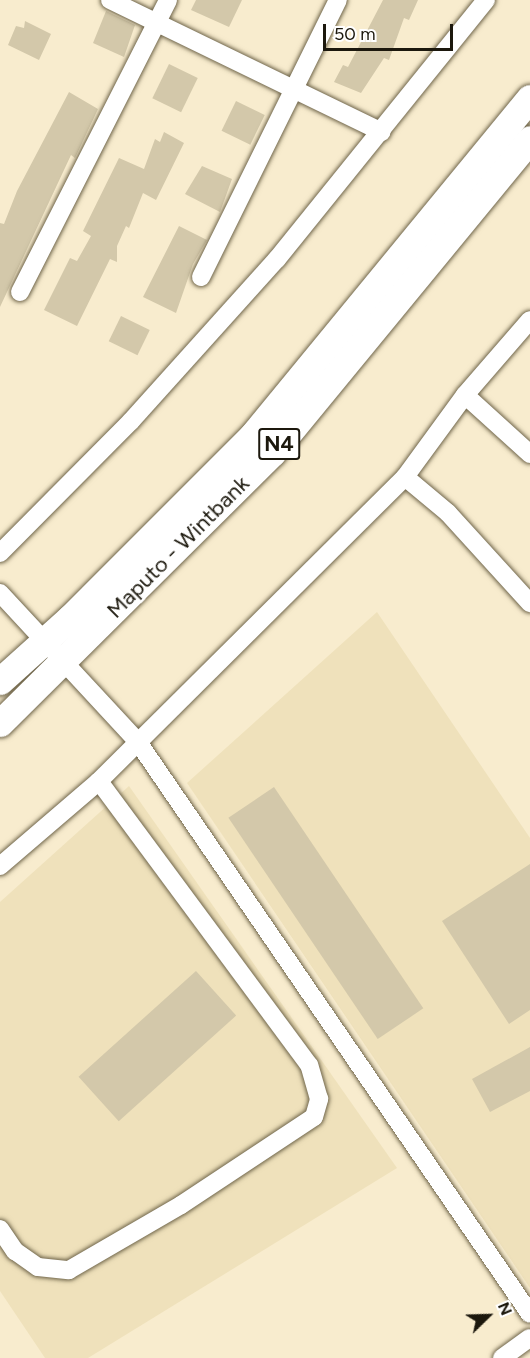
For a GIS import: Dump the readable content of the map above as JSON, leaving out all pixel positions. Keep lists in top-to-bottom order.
{
  "streets": {
    "highway": ["N4", "Maputo - Wintbank"]
  },
  "scale_bar": "50 m",
  "north": "top right"
}
